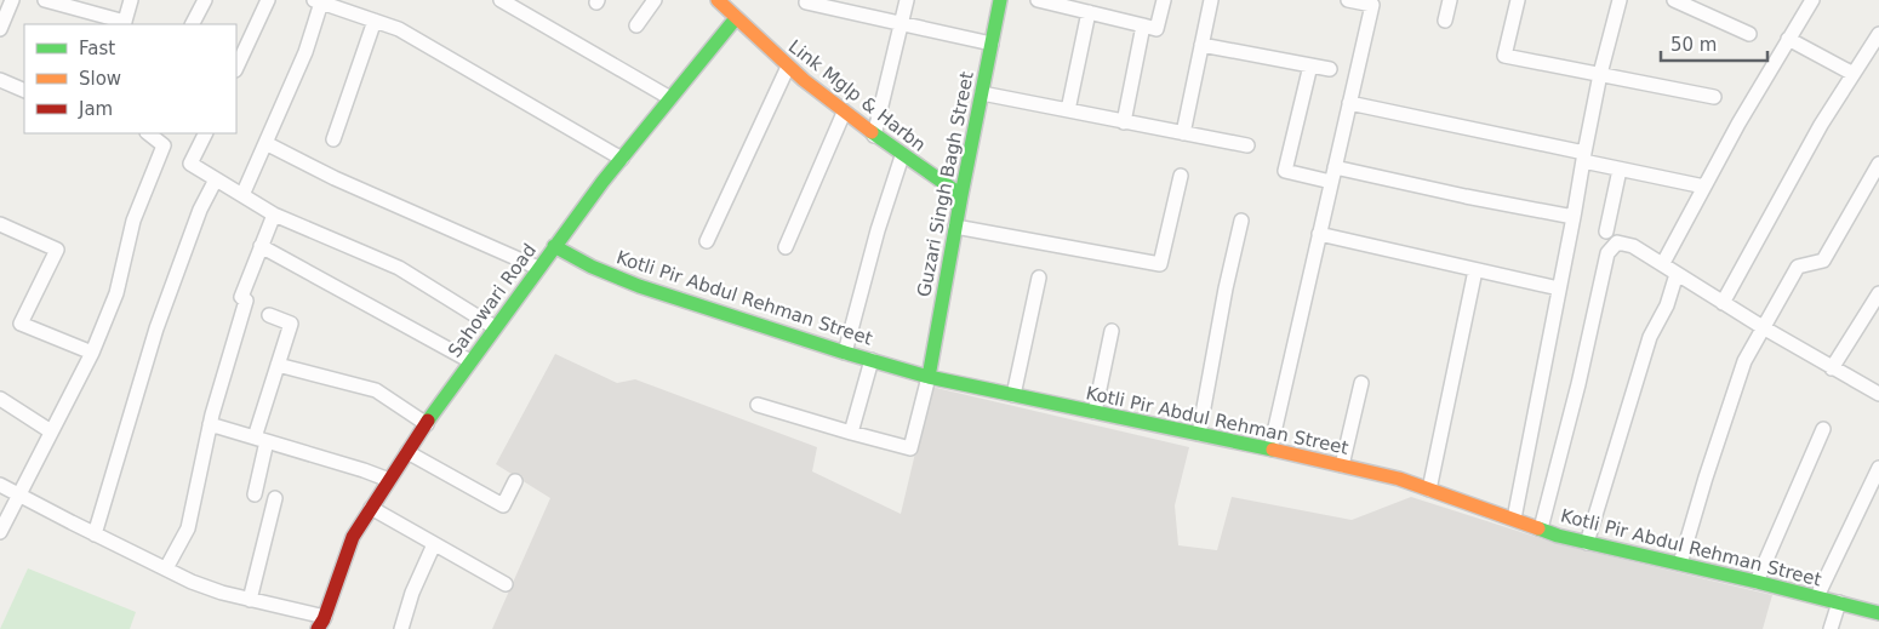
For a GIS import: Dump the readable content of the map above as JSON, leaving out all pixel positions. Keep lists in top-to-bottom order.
{
  "streets": {
    "street": [
      "Link Mglp & Harbn",
      "Guzari Singh Bagh Street",
      "Kotli Pir Abdul Rehman Street",
      "Sahowari Road"
    ]
  },
  "crossings": [
    ["Link Mglp & Harbn", "Guzari Singh Bagh Street"],
    ["Link Mglp & Harbn", "Sahowari Road"],
    ["Guzari Singh Bagh Street", "Kotli Pir Abdul Rehman Street"],
    ["Kotli Pir Abdul Rehman Street", "Sahowari Road"]
  ],
  "legend": ["Fast", "Slow", "Jam"],
  "scale_bar": "50 m"
}
